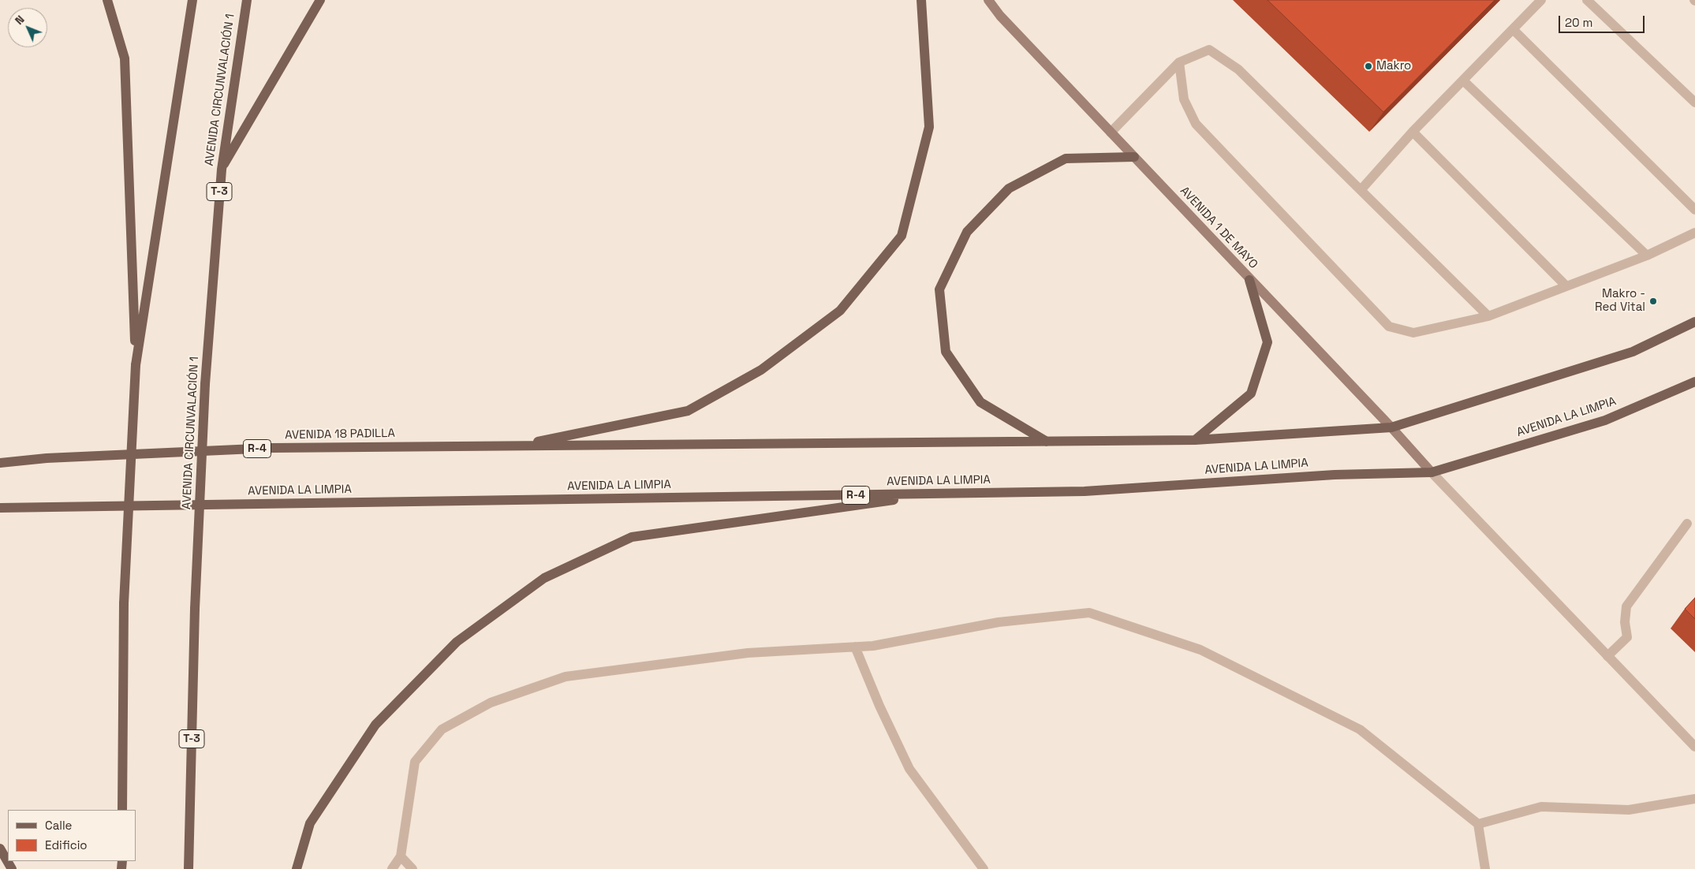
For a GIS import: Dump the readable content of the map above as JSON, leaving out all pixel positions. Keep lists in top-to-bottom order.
{
  "streets": {
    "main road": [
      "AVENIDA CIRCUNVALACIÓN 1",
      "T-3",
      "AVENIDA LA LIMPIA",
      "AVENIDA 18 PADILLA",
      "R-4"
    ],
    "street": ["AVENIDA 1 DE MAYO"]
  },
  "crossings": [
    ["AVENIDA 1 DE MAYO", "AVENIDA LA LIMPIA"],
    ["AVENIDA 1 DE MAYO", "R-4"],
    ["AVENIDA 18 PADILLA", "R-4"]
  ],
  "places": ["Makro", "Makro - Red Vital"],
  "legend": ["Calle", "Edificio"],
  "scale_bar": "20 m",
  "north": "top left"
}
